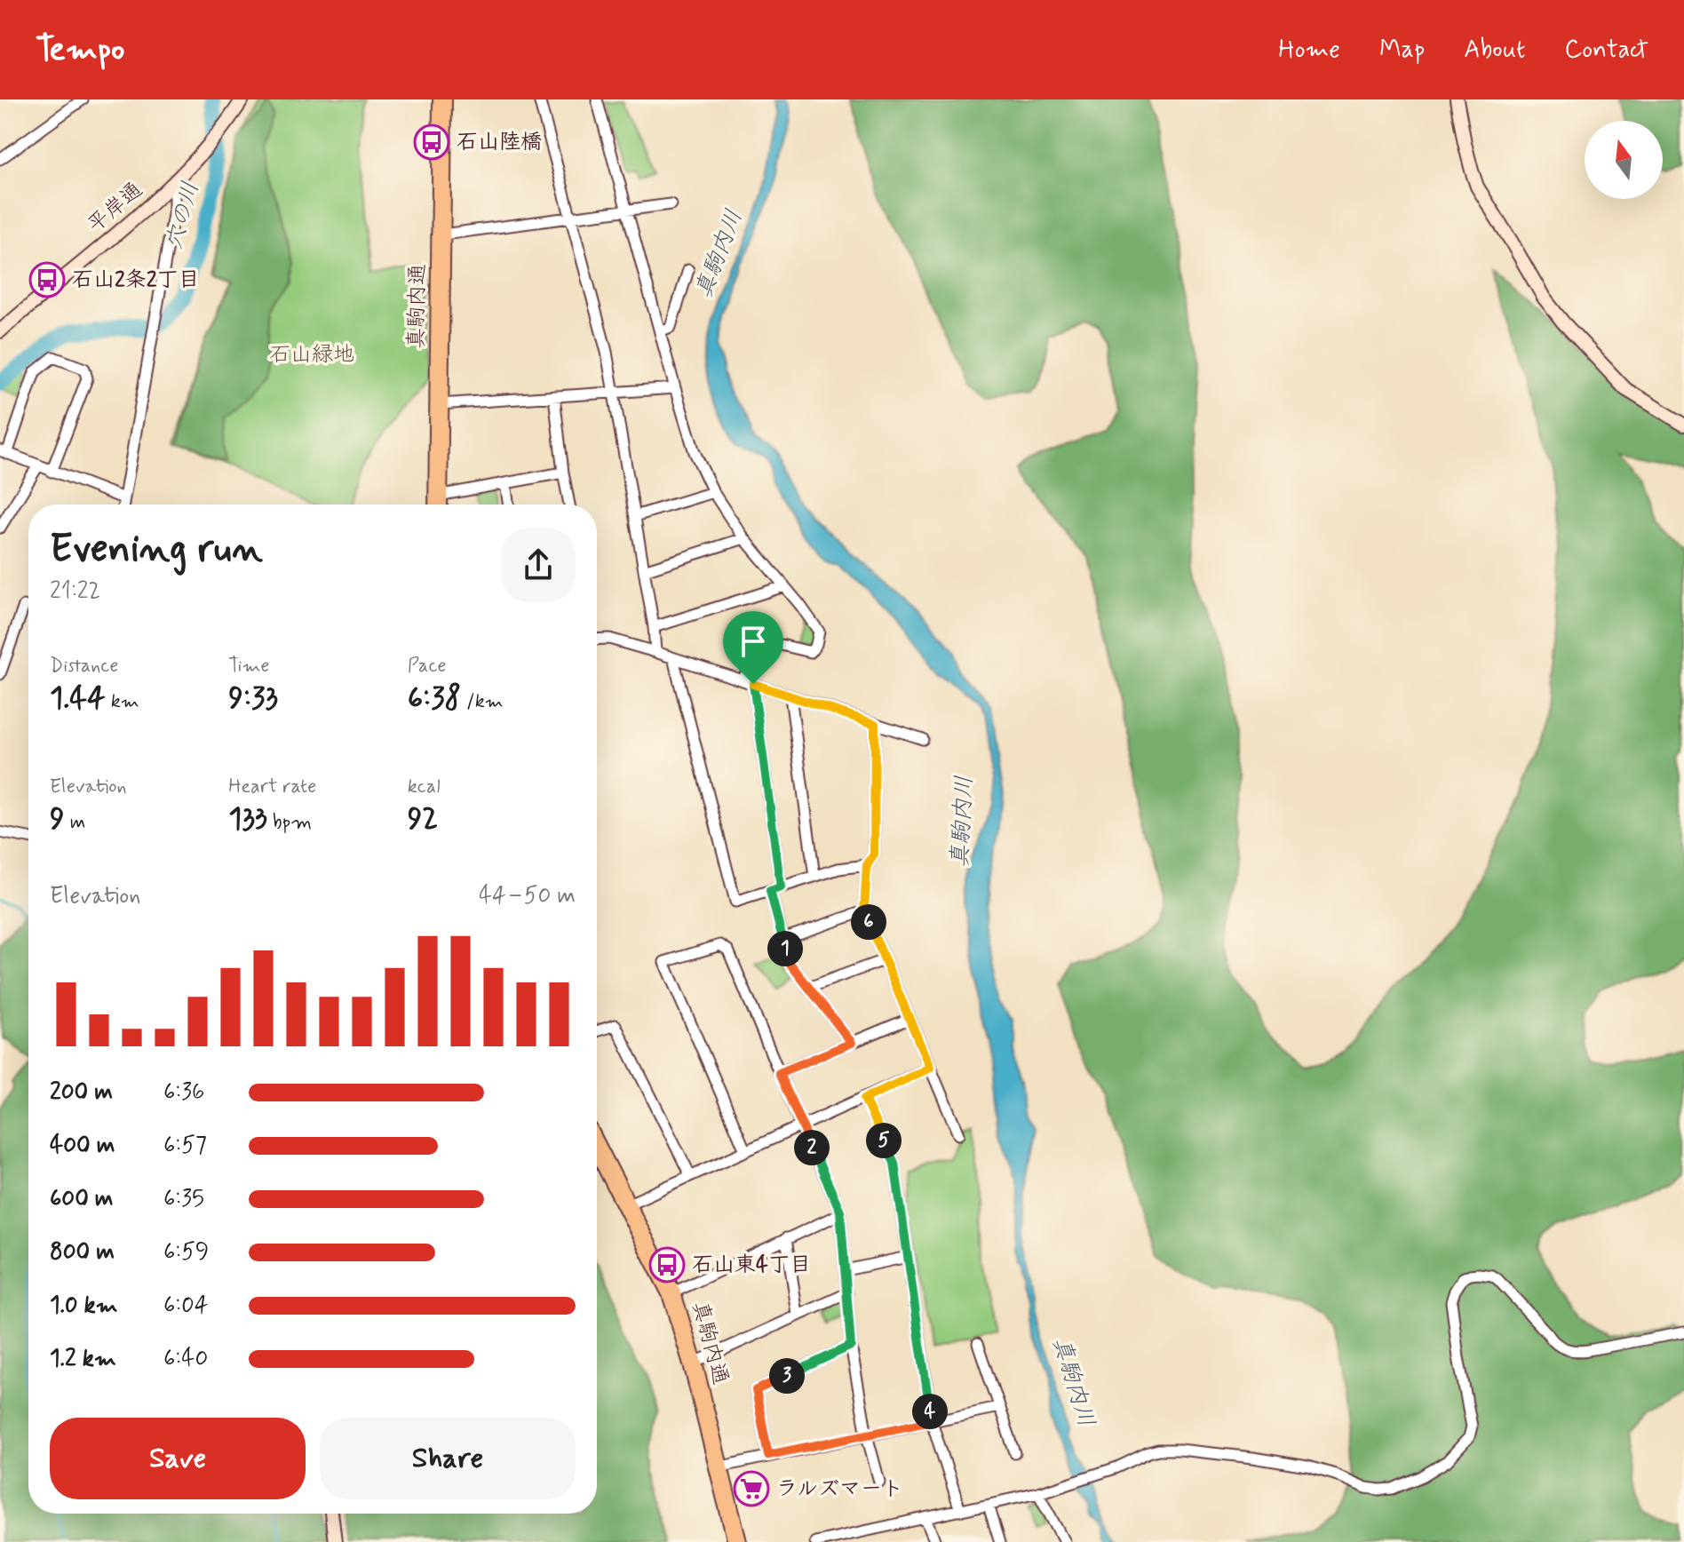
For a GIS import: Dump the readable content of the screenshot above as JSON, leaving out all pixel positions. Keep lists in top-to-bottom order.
{
  "streets": {
    "highway": ["真駒内通"],
    "street": ["平岸通"]
  },
  "water": ["穴の川", "真駒内川"],
  "parks": ["石山緑地"],
  "places": {
    "bus stop": ["石山陸橋", "石山2条2丁目", "石山東4丁目"],
    "supermarket": ["ラルズマート"]
  },
  "north": "top",
  "page": {
    "header": "Tempo",
    "nav": [
      "Home",
      "Map",
      "About",
      "Contact"
    ],
    "heading": ["Evening run", "21:22"],
    "stats": [
      ["Distance", "1.44 km"],
      ["Time", "9:33"],
      ["Pace", "6:38 /km"],
      ["Elevation", "9 m"],
      ["Heart rate", "133 bpm"],
      ["kcal", "92"]
    ],
    "chart": ["Elevation", "44–50 m"],
    "pins": [
      "6",
      "1",
      "5",
      "2",
      "3",
      "4"
    ],
    "list": [
      {
        "name": "200 m",
        "note": "6:36"
      },
      {
        "name": "400 m",
        "note": "6:57"
      },
      {
        "name": "600 m",
        "note": "6:35"
      },
      {
        "name": "800 m",
        "note": "6:59"
      },
      {
        "name": "1.0 km",
        "note": "6:04"
      },
      {
        "name": "1.2 km",
        "note": "6:40"
      }
    ],
    "buttons": ["Save", "Share"]
  }
}
